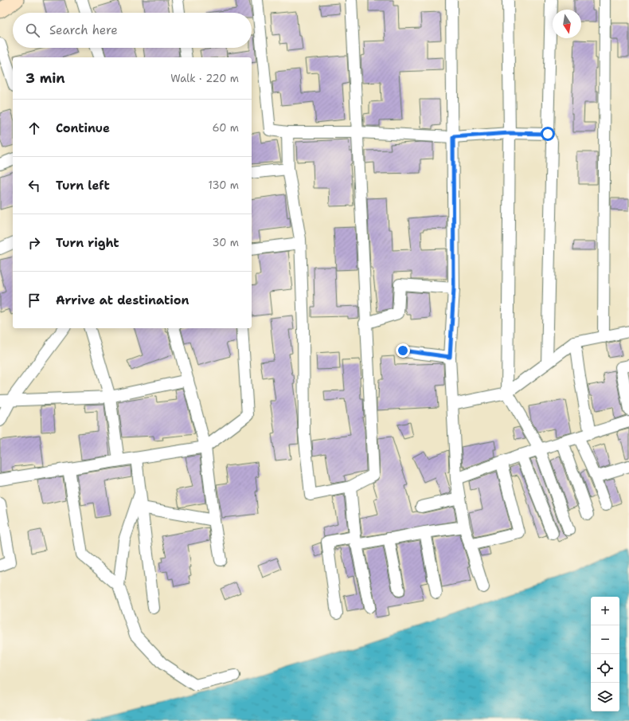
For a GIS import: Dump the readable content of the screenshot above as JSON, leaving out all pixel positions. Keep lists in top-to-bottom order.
{
  "north": "bottom",
  "page": {
    "search": "Search here",
    "heading": ["3 min", "Walk · 220 m"],
    "list": [
      ["Continue", "60 m"],
      ["Turn left", "130 m"],
      ["Turn right", "30 m"],
      "Arrive at destination"
    ],
    "map_buttons": ["+", "−"]
  }
}
